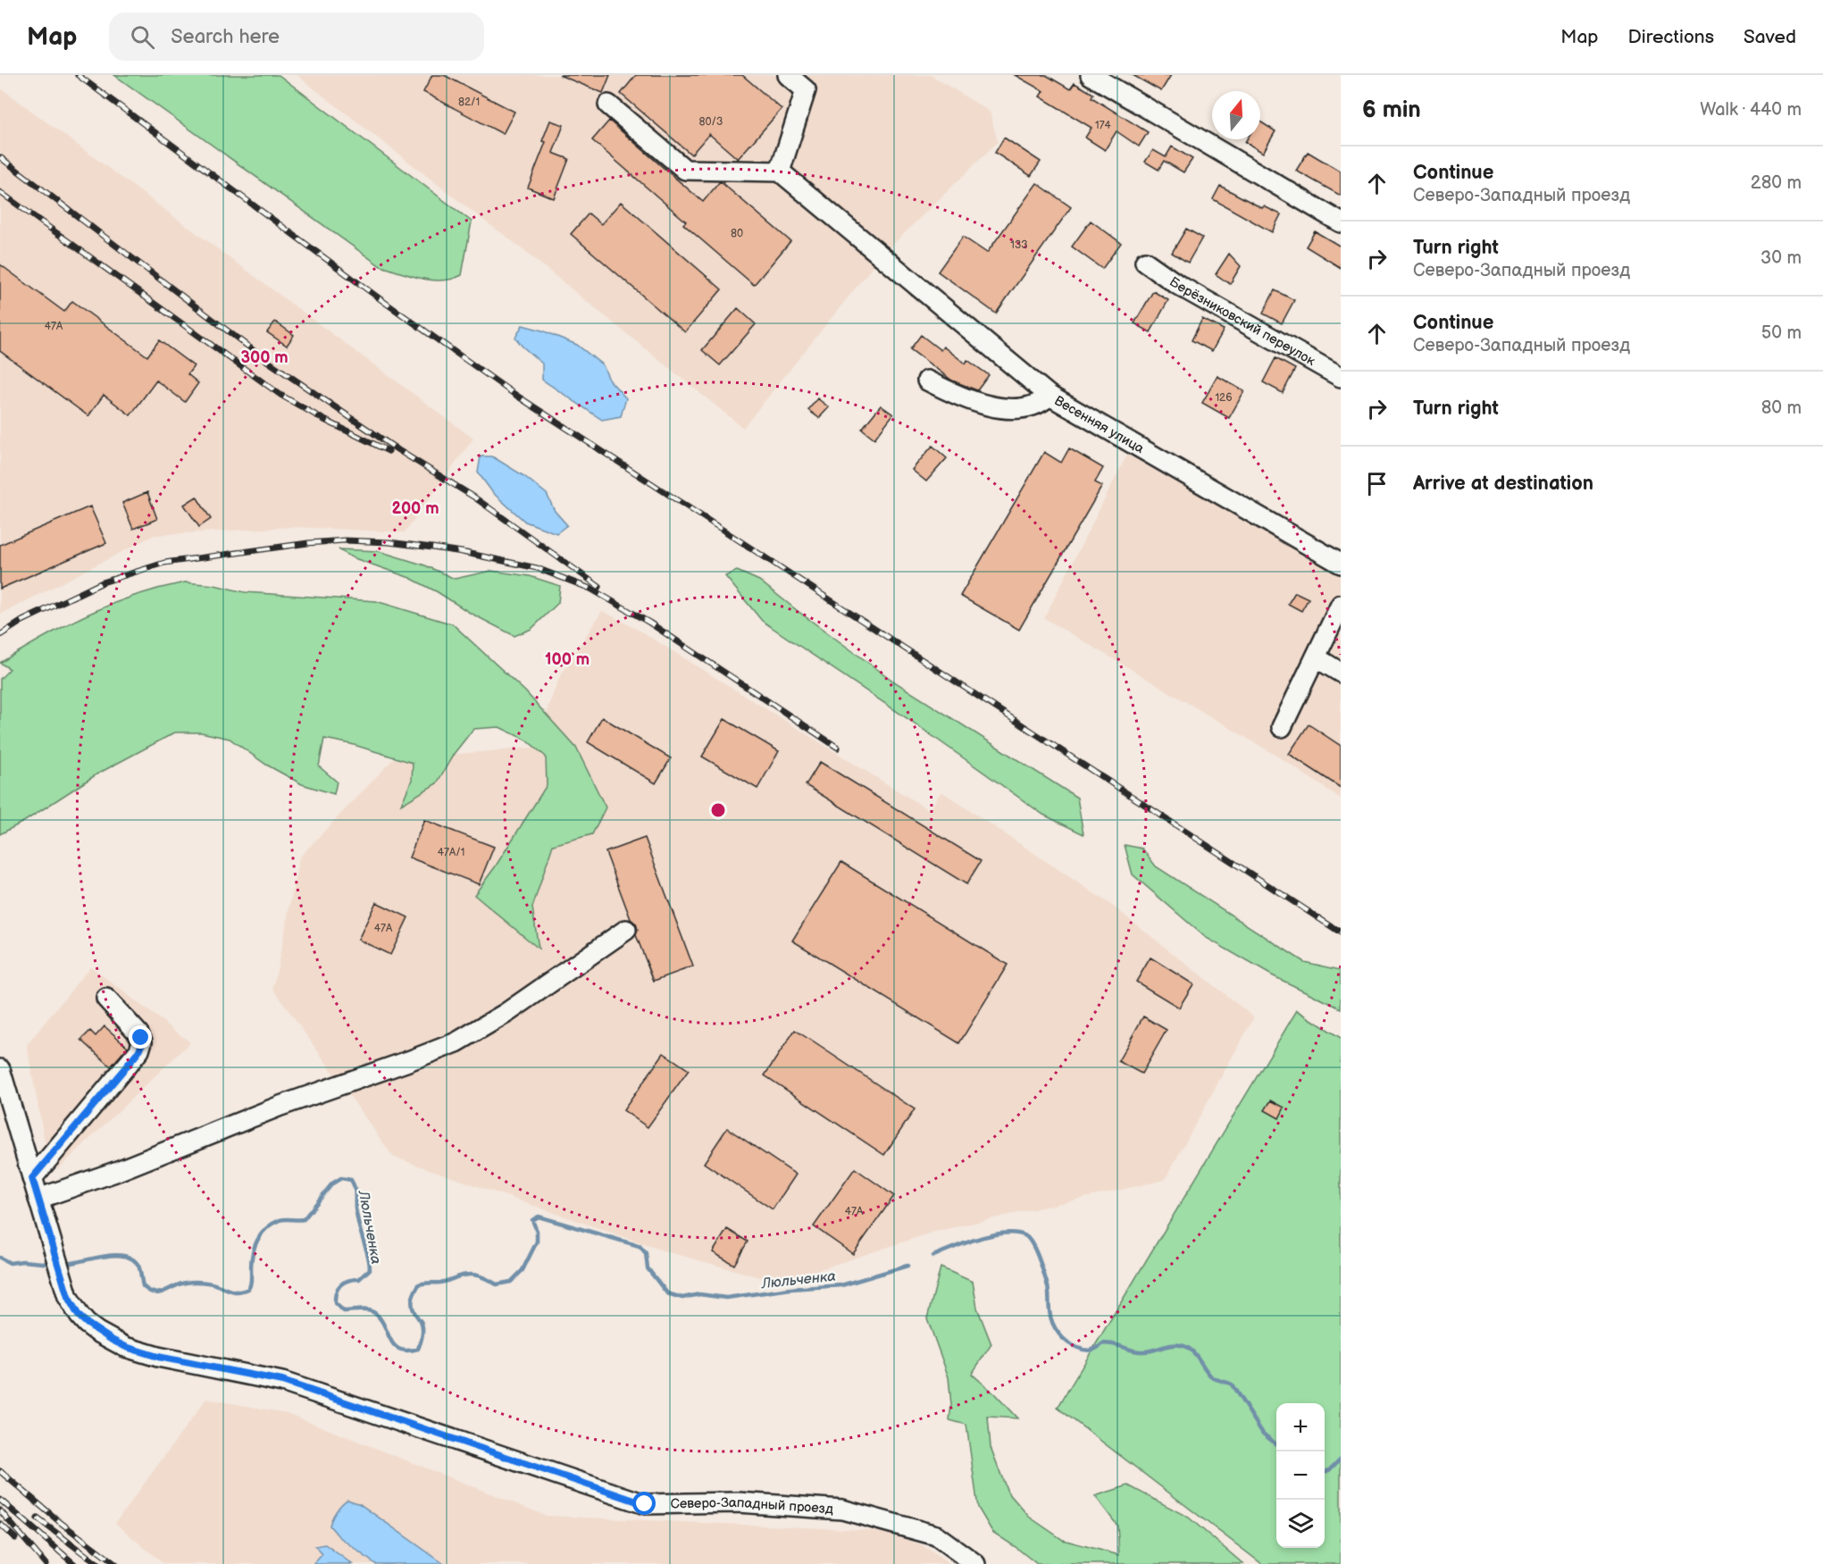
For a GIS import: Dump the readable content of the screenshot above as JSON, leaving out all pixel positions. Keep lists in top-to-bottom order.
{
  "streets": {
    "street": ["Берёзниковский переулок", "Весенняя улица", "Северо-Западный проезд"]
  },
  "water": ["Люльченка"],
  "house_numbers": [
    "82/1",
    "80/3",
    "174",
    "80",
    "133",
    "47А",
    "126",
    "47А/1",
    "47А",
    "47А"
  ],
  "north": "top",
  "page": {
    "header": "Map",
    "search": "Search here",
    "nav": ["Map", "Directions", "Saved"],
    "heading": ["6 min", "Walk · 440 m"],
    "list": [
      ["Continue", "Северо-Западный проезд", "280 m"],
      ["Turn right", "Северо-Западный проезд", "30 m"],
      ["Continue", "Северо-Западный проезд", "50 m"],
      ["Turn right", "80 m"],
      "Arrive at destination"
    ],
    "map_buttons": ["+", "−"]
  },
  "rings": ["300 m", "200 m", "100 m"]
}
